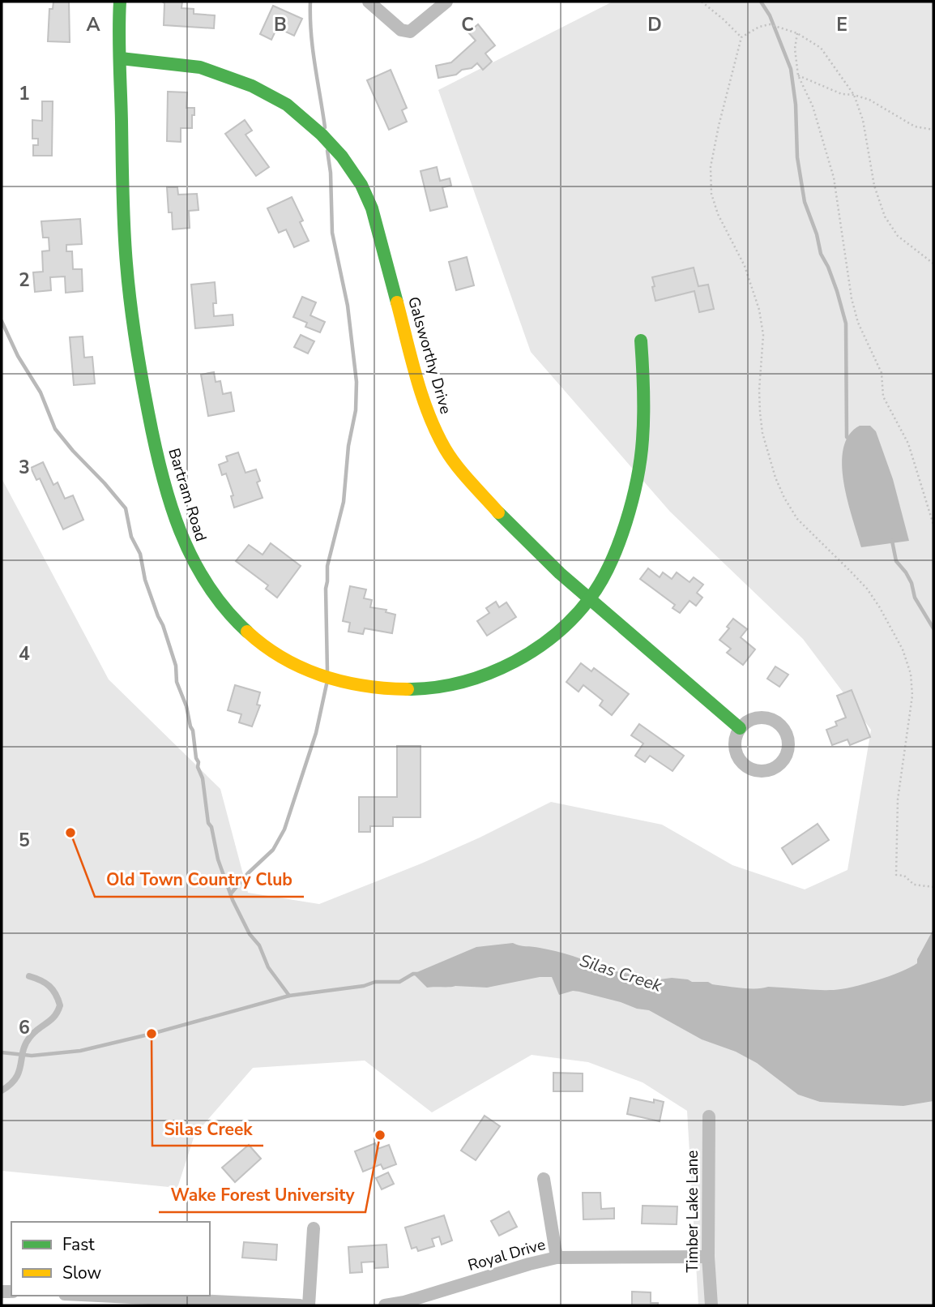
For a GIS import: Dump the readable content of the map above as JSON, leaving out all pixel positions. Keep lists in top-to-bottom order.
{
  "streets": {
    "street": [
      "Galsworthy Drive",
      "Bartram Road",
      "Timber Lake Lane",
      "Royal Drive"
    ]
  },
  "crossings": [
    ["Galsworthy Drive", "Bartram Road"],
    ["Timber Lake Lane", "Royal Drive"]
  ],
  "water": ["Silas Creek"],
  "places": ["Old Town Country Club", "Silas Creek", "Wake Forest University"],
  "legend": ["Fast", "Slow"],
  "grid": {
    "columns": [
      "A",
      "B",
      "C",
      "D",
      "E"
    ],
    "rows": [
      "1",
      "2",
      "3",
      "4",
      "5",
      "6"
    ]
  }
}
